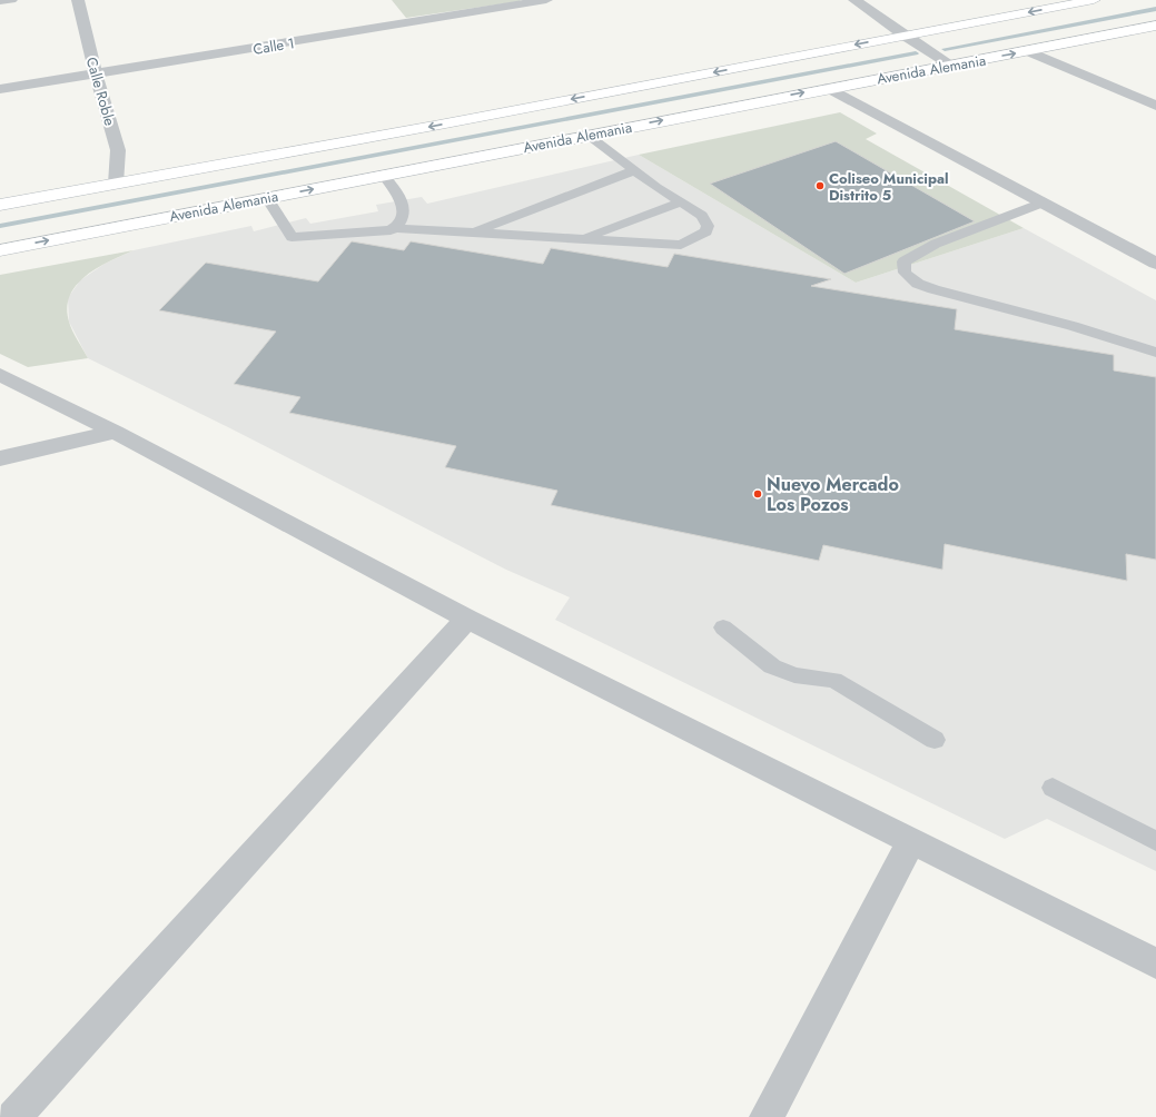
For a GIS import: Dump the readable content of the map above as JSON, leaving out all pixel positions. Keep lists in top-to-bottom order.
{
  "streets": {
    "main road": ["Avenida Alemania"],
    "street": ["Calle 1", "Calle Roble"]
  },
  "crossings": [
    ["Calle 1", "Calle Roble"]
  ],
  "places": ["Coliseo Municipal Distrito 5", "Nuevo Mercado Los Pozos"]
}
